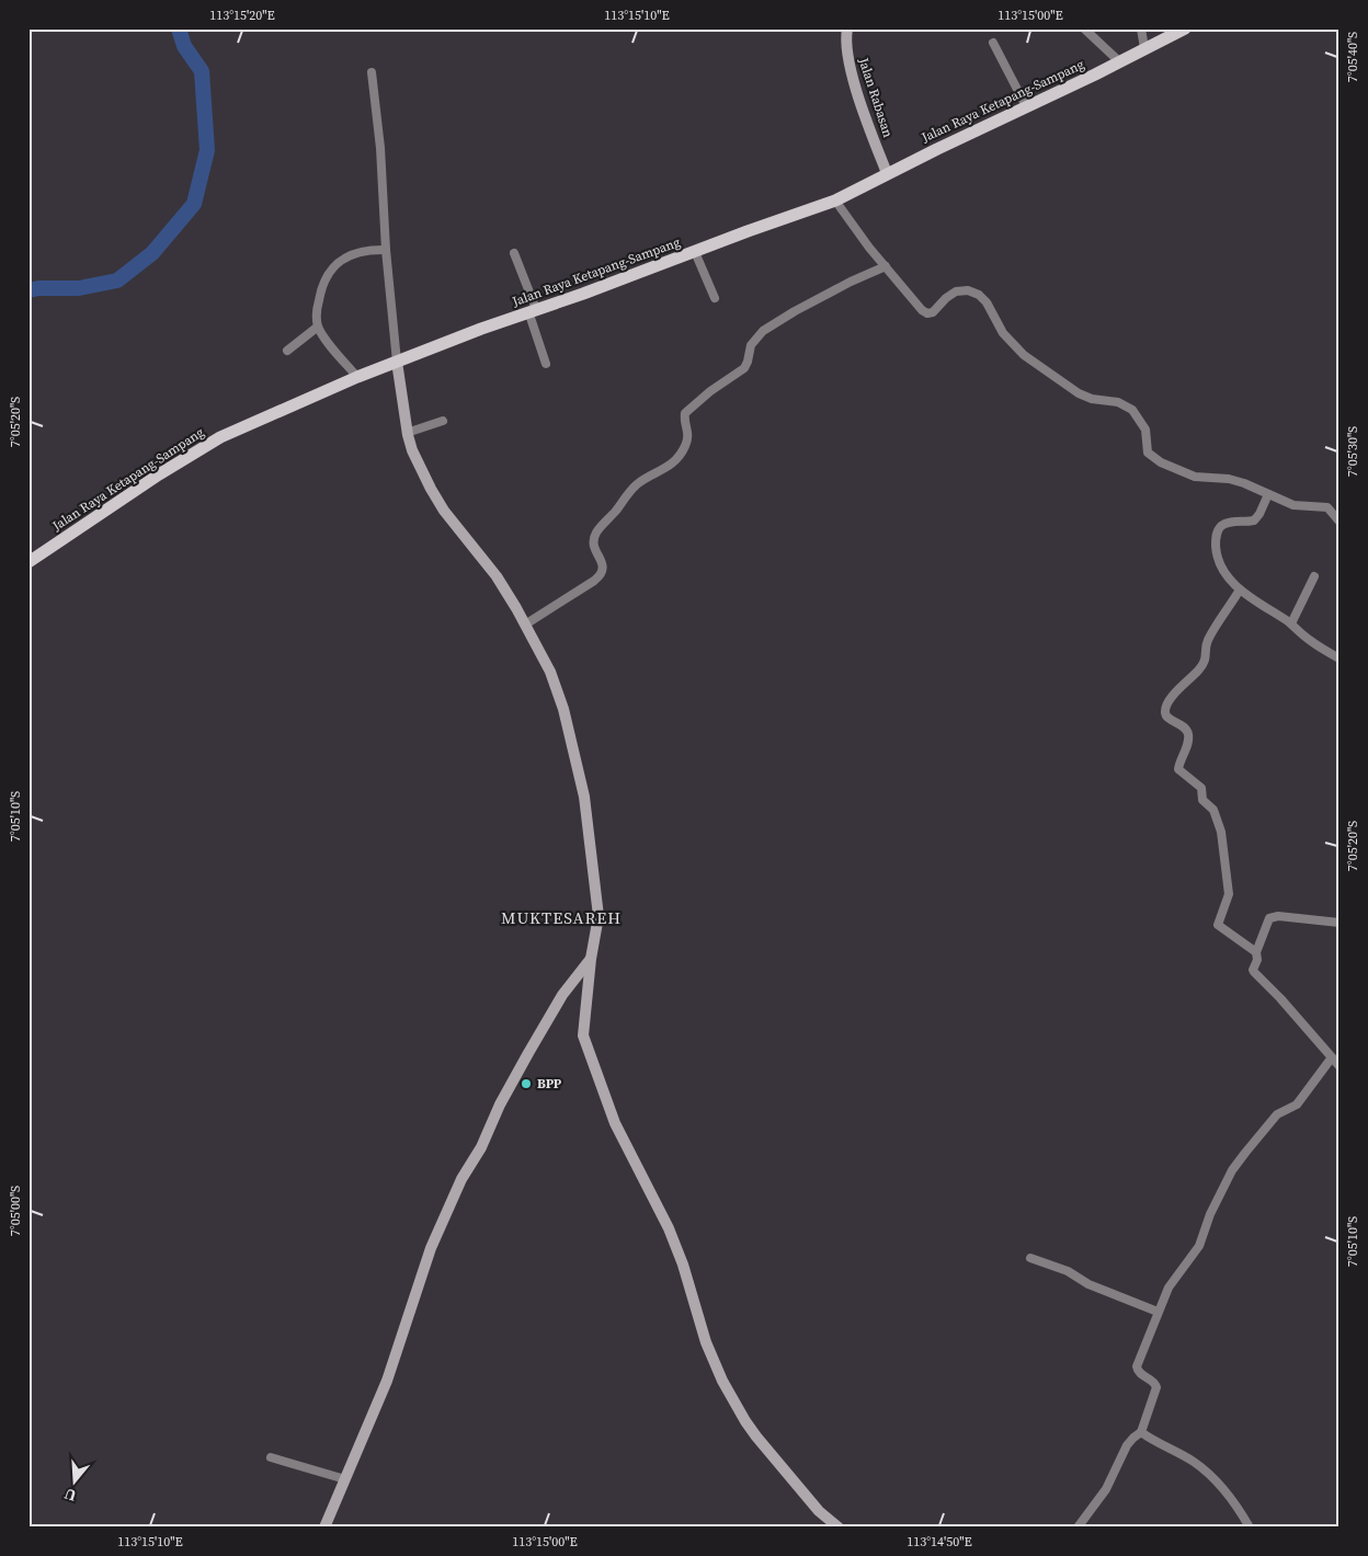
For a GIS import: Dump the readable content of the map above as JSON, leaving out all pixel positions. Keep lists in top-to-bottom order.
{
  "streets": {
    "main road": ["Jalan Rabasan", "Jalan Raya Ketapang-Sampang"]
  },
  "crossings": [
    ["Jalan Rabasan", "Jalan Raya Ketapang-Sampang"]
  ],
  "districts": ["MUKTESAREH"],
  "places": ["BPP"],
  "north": "bottom",
  "coordinates": [
    "113°15'20\"E",
    "113°15'10\"E",
    "113°15'00\"E",
    "7°05'40\"S",
    "7°05'20\"S",
    "7°05'30\"S",
    "7°05'10\"S",
    "7°05'00\"S",
    "113°14'50\"E"
  ]
}
